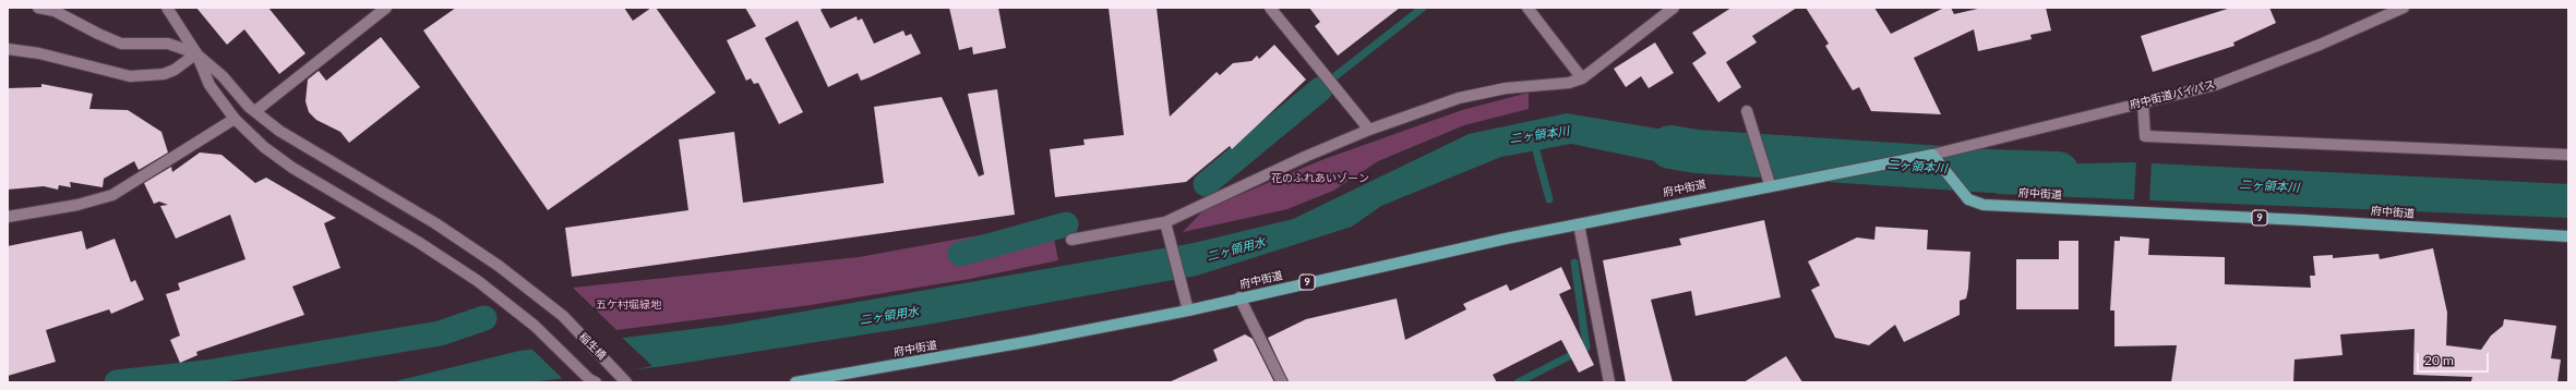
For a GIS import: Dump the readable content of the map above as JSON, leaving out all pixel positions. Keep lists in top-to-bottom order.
{
  "streets": {
    "main road": ["府中街道", "9"],
    "street": ["府中街道バイパス", "稲生橋"]
  },
  "crossings": [
    ["府中街道バイパス", "府中街道"]
  ],
  "water": ["二ヶ領本川", "二ヶ領用水"],
  "parks": ["花のふれあいゾーン", "五ケ村堀緑地"],
  "scale_bar": "20 m"
}
